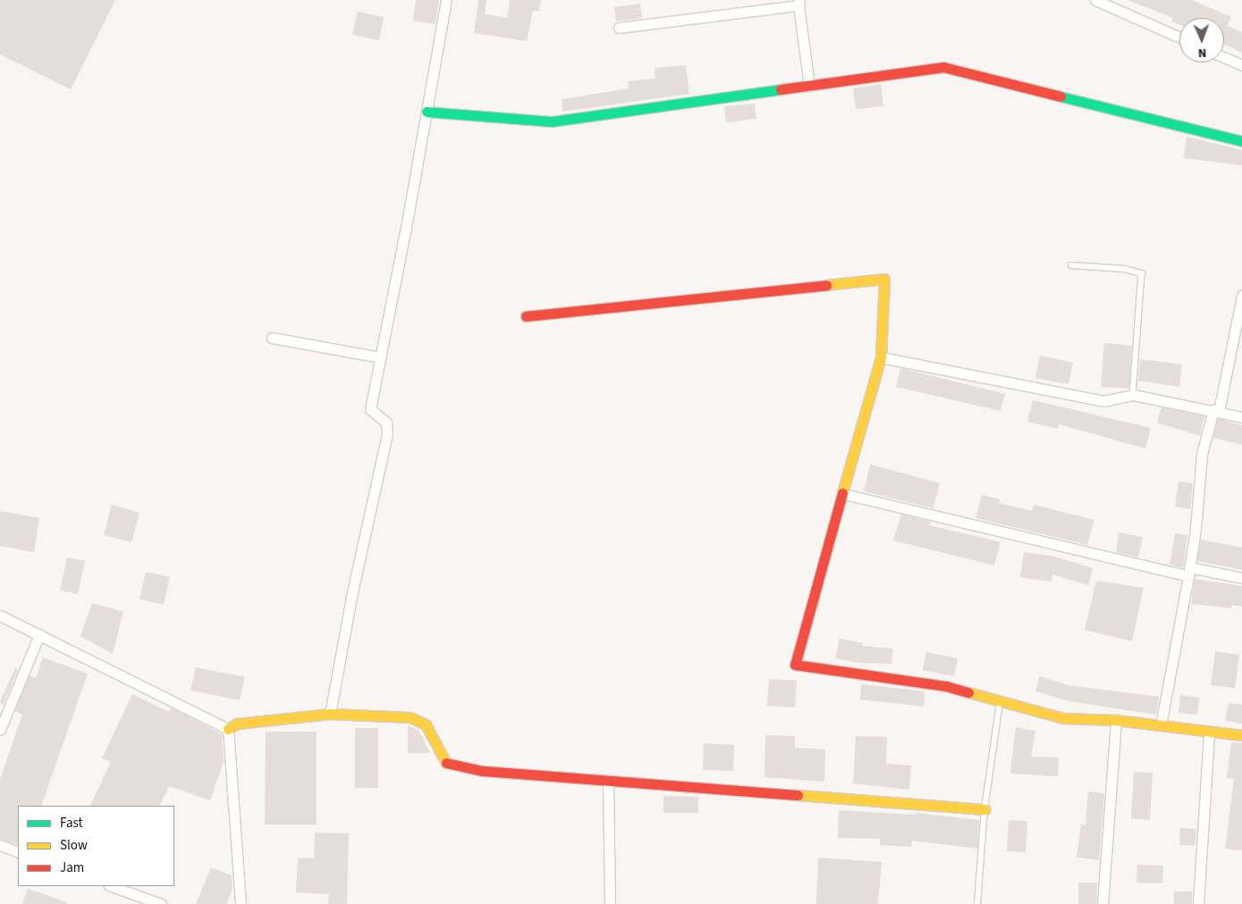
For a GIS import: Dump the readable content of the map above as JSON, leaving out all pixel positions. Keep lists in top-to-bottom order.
{
  "legend": ["Fast", "Slow", "Jam"],
  "north": "bottom"
}
